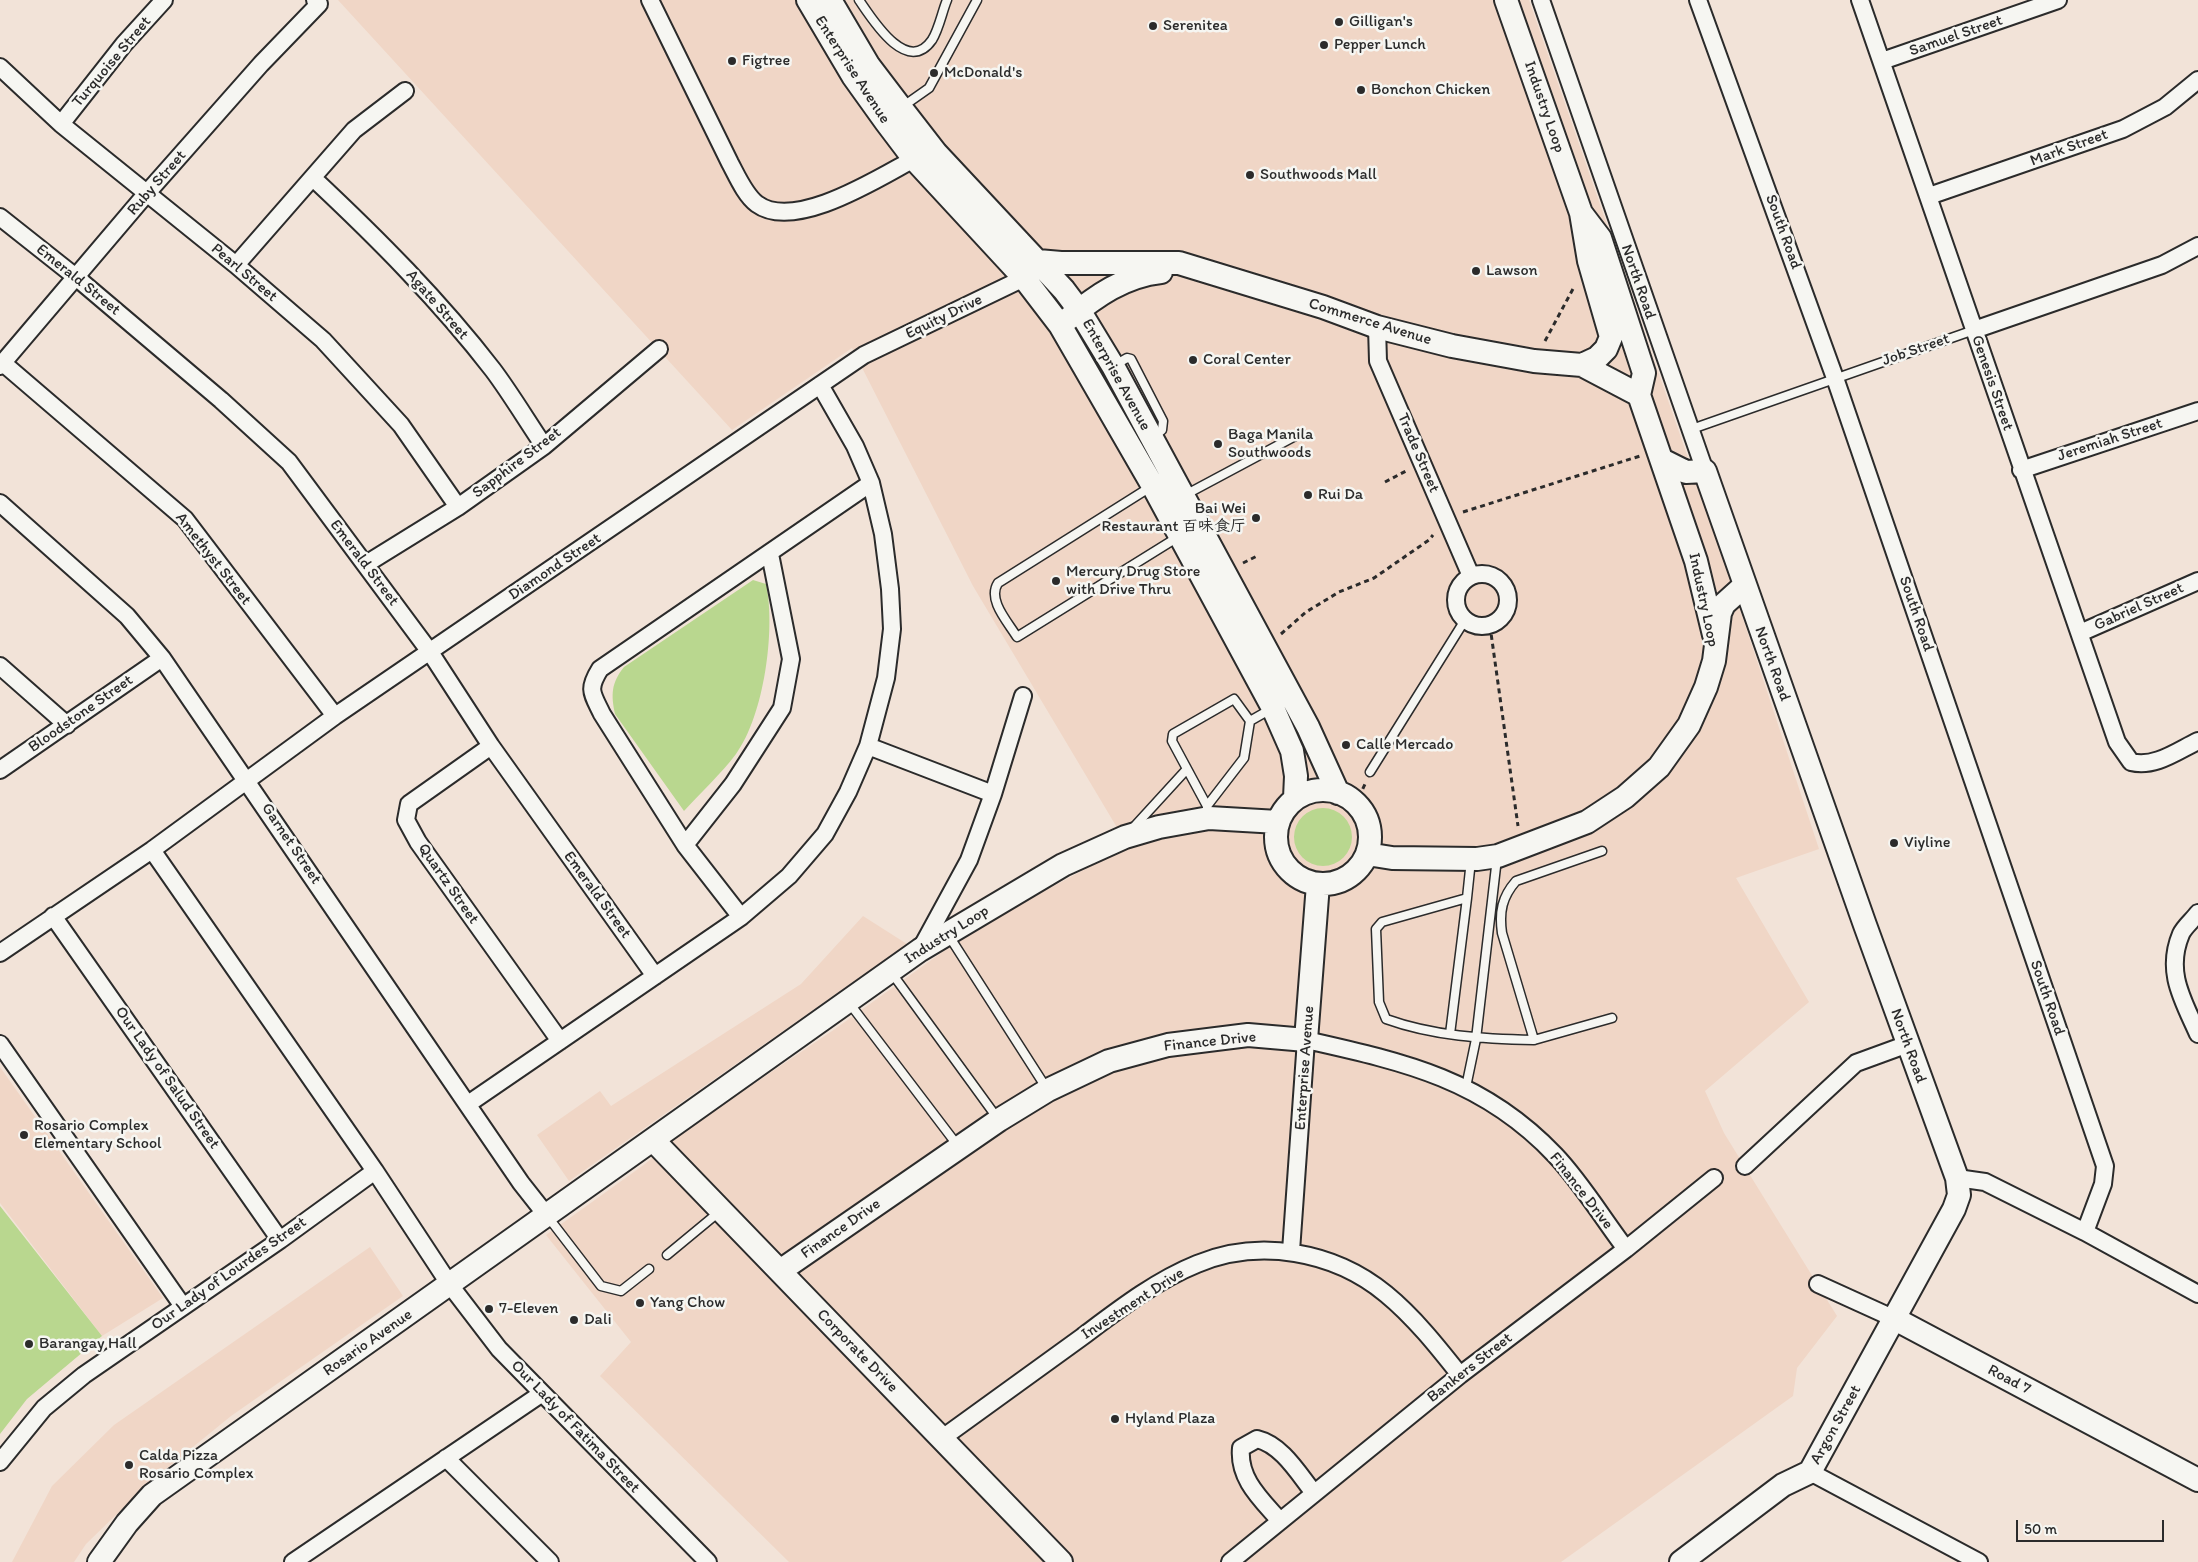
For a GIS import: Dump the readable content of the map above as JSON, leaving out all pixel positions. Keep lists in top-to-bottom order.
{
  "streets": {
    "main road": [
      "Enterprise Avenue",
      "Industry Loop",
      "North Road",
      "Commerce Avenue",
      "Finance Drive",
      "Rosario Avenue",
      "Corporate Drive",
      "Road 7",
      "Argon Street"
    ],
    "street": [
      "Samuel Street",
      "Turquoise Street",
      "Mark Street",
      "Ruby Street",
      "South Road",
      "Pearl Street",
      "Emerald Street",
      "Agate Street",
      "Equity Drive",
      "Job Street",
      "Genesis Street",
      "Jeremiah Street",
      "Trade Street",
      "Sapphire Street",
      "Amethyst Street",
      "Diamond Street",
      "Gabriel Street",
      "Bloodstone Street",
      "Garnet Street",
      "Quartz Street",
      "Our Lady of Salud Street",
      "Our Lady of Lourdes Street",
      "Investment Drive",
      "Bankers Street",
      "Our Lady of Fatima Street"
    ]
  },
  "crossings": [
    ["Samuel Street", "Genesis Street"],
    ["Turquoise Street", "Pearl Street"],
    ["Enterprise Avenue", "Industry Loop"],
    ["Enterprise Avenue", "Equity Drive"],
    ["Enterprise Avenue", "Commerce Avenue"],
    ["Enterprise Avenue", "Finance Drive"],
    ["Enterprise Avenue", "Investment Drive"],
    ["Industry Loop", "Commerce Avenue"],
    ["Industry Loop", "Rosario Avenue"],
    ["Industry Loop", "Corporate Drive"],
    ["Mark Street", "Genesis Street"],
    ["Ruby Street", "Pearl Street"],
    ["Ruby Street", "Emerald Street"],
    ["Ruby Street", "Amethyst Street"],
    ["South Road", "Job Street"],
    ["Pearl Street", "Sapphire Street"],
    ["Emerald Street", "Sapphire Street"],
    ["Emerald Street", "Diamond Street"],
    ["Emerald Street", "Quartz Street"],
    ["North Road", "Job Street"],
    ["North Road", "Road 7"],
    ["North Road", "Argon Street"],
    ["Agate Street", "Sapphire Street"],
    ["Equity Drive", "Diamond Street"],
    ["Commerce Avenue", "Trade Street"],
    ["Job Street", "Genesis Street"],
    ["Genesis Street", "Jeremiah Street"],
    ["Genesis Street", "Gabriel Street"],
    ["Amethyst Street", "Diamond Street"],
    ["Diamond Street", "Garnet Street"],
    ["Diamond Street", "Our Lady of Salud Street"],
    ["Diamond Street", "Our Lady of Fatima Street"],
    ["Bloodstone Street", "Garnet Street"],
    ["Garnet Street", "Rosario Avenue"],
    ["Finance Drive", "Corporate Drive"],
    ["Finance Drive", "Bankers Street"],
    ["Our Lady of Salud Street", "Our Lady of Lourdes Street"],
    ["Our Lady of Lourdes Street", "Our Lady of Fatima Street"],
    ["Investment Drive", "Corporate Drive"],
    ["Investment Drive", "Bankers Street"],
    ["Rosario Avenue", "Corporate Drive"],
    ["Rosario Avenue", "Our Lady of Fatima Street"],
    ["Road 7", "Argon Street"]
  ],
  "places": [
    "Gilligan's",
    "Serenitea",
    "Pepper Lunch",
    "Figtree",
    "McDonald's",
    "Bonchon Chicken",
    "Southwoods Mall",
    "Lawson",
    "Coral Center",
    "Baga Manila Southwoods",
    "Rui Da",
    "Bai Wei Restaurant 百味食厅",
    "Mercury Drug Store with Drive Thru",
    "Calle Mercado",
    "Viyline",
    "Rosario Complex Elementary School",
    "Yang Chow",
    "7-Eleven",
    "Dali",
    "Barangay Hall",
    "Hyland Plaza",
    "Calda Pizza Rosario Complex"
  ],
  "scale_bar": "50 m"
}
